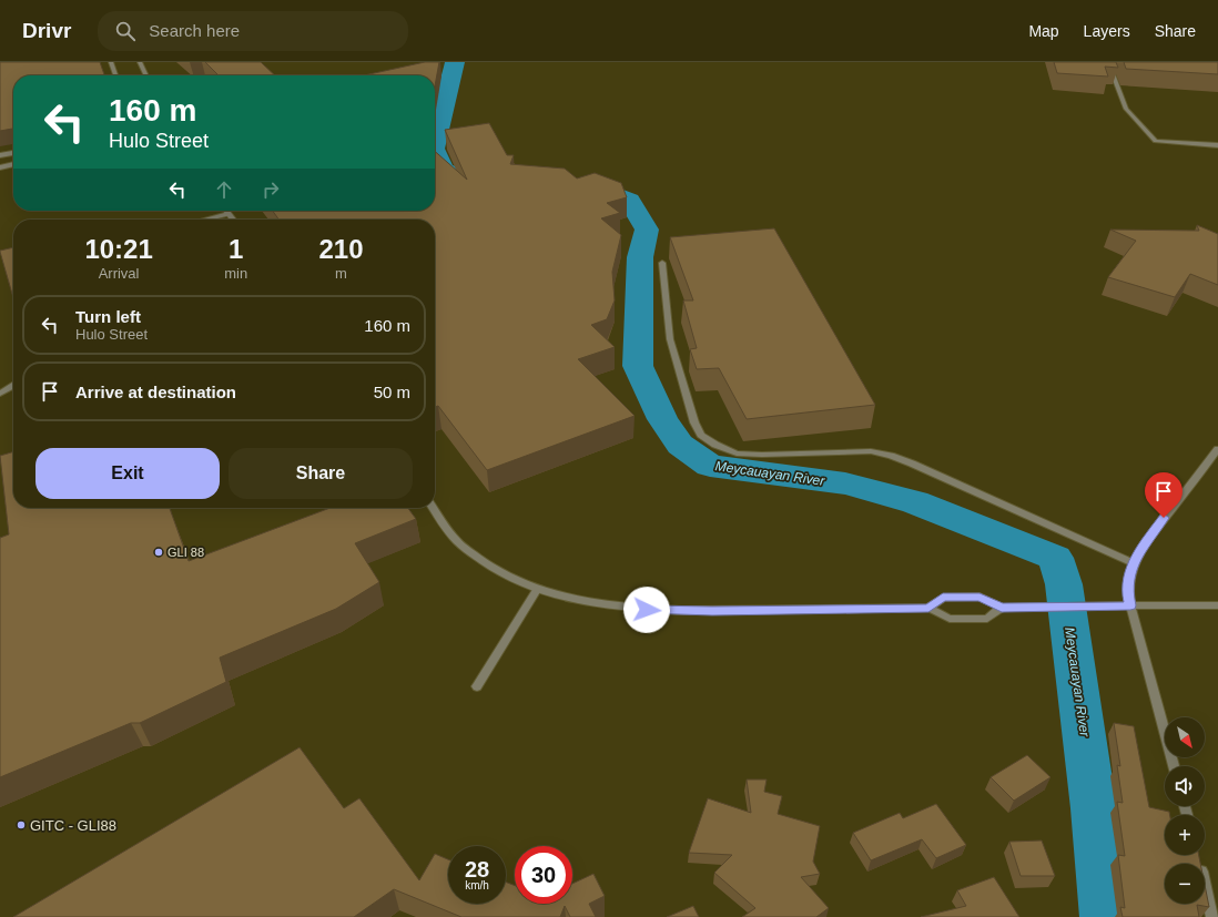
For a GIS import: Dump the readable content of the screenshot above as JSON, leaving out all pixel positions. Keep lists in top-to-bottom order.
{
  "water": ["Meycauayan River"],
  "places": ["GLI 88", "GITC - GLI88"],
  "north": "bottom right",
  "page": {
    "header": "Drivr",
    "search": "Search here",
    "nav": ["Map", "Layers", "Share"],
    "turn": ["160 m", "Hulo Street"],
    "eta": [
      "10:21",
      "Arrival",
      "1",
      "min",
      "210",
      "m"
    ],
    "list": [
      {
        "name": "Turn left",
        "note": "Hulo Street",
        "value": "160 m"
      },
      {
        "name": "Arrive at destination",
        "value": "50 m"
      }
    ],
    "buttons": ["Exit", "Share"],
    "map_buttons": ["+", "−"],
    "speed": "28 km/h",
    "limit": "30"
  }
}
